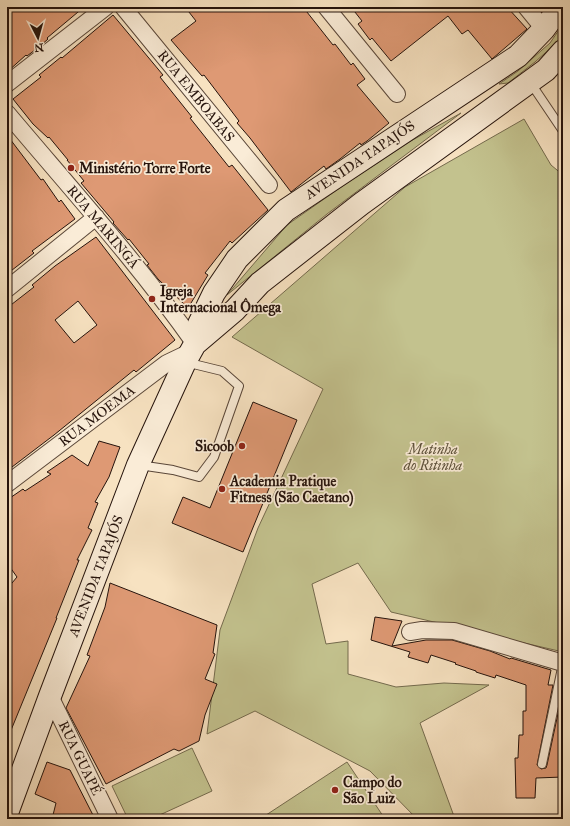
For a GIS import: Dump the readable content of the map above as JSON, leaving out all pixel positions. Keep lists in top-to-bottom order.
{
  "streets": {
    "main road": ["AVENIDA TAPAJÓS"],
    "street": [
      "RUA EMBOABAS",
      "RUA MARINGÁ",
      "RUA MOEMA",
      "RUA GUAPÉ"
    ]
  },
  "crossings": [
    ["AVENIDA TAPAJÓS", "RUA MARINGÁ"],
    ["AVENIDA TAPAJÓS", "RUA MOEMA"],
    ["AVENIDA TAPAJÓS", "RUA GUAPÉ"],
    ["RUA MARINGÁ", "RUA MOEMA"]
  ],
  "parks": ["Matinha do Ritinha"],
  "places": [
    "Ministério Torre Forte",
    "Igreja Internacional Ômega",
    "Sicoob",
    "Academia Pratique Fitness (São Caetano)",
    "Campo do São Luiz"
  ],
  "north": "bottom"
}
